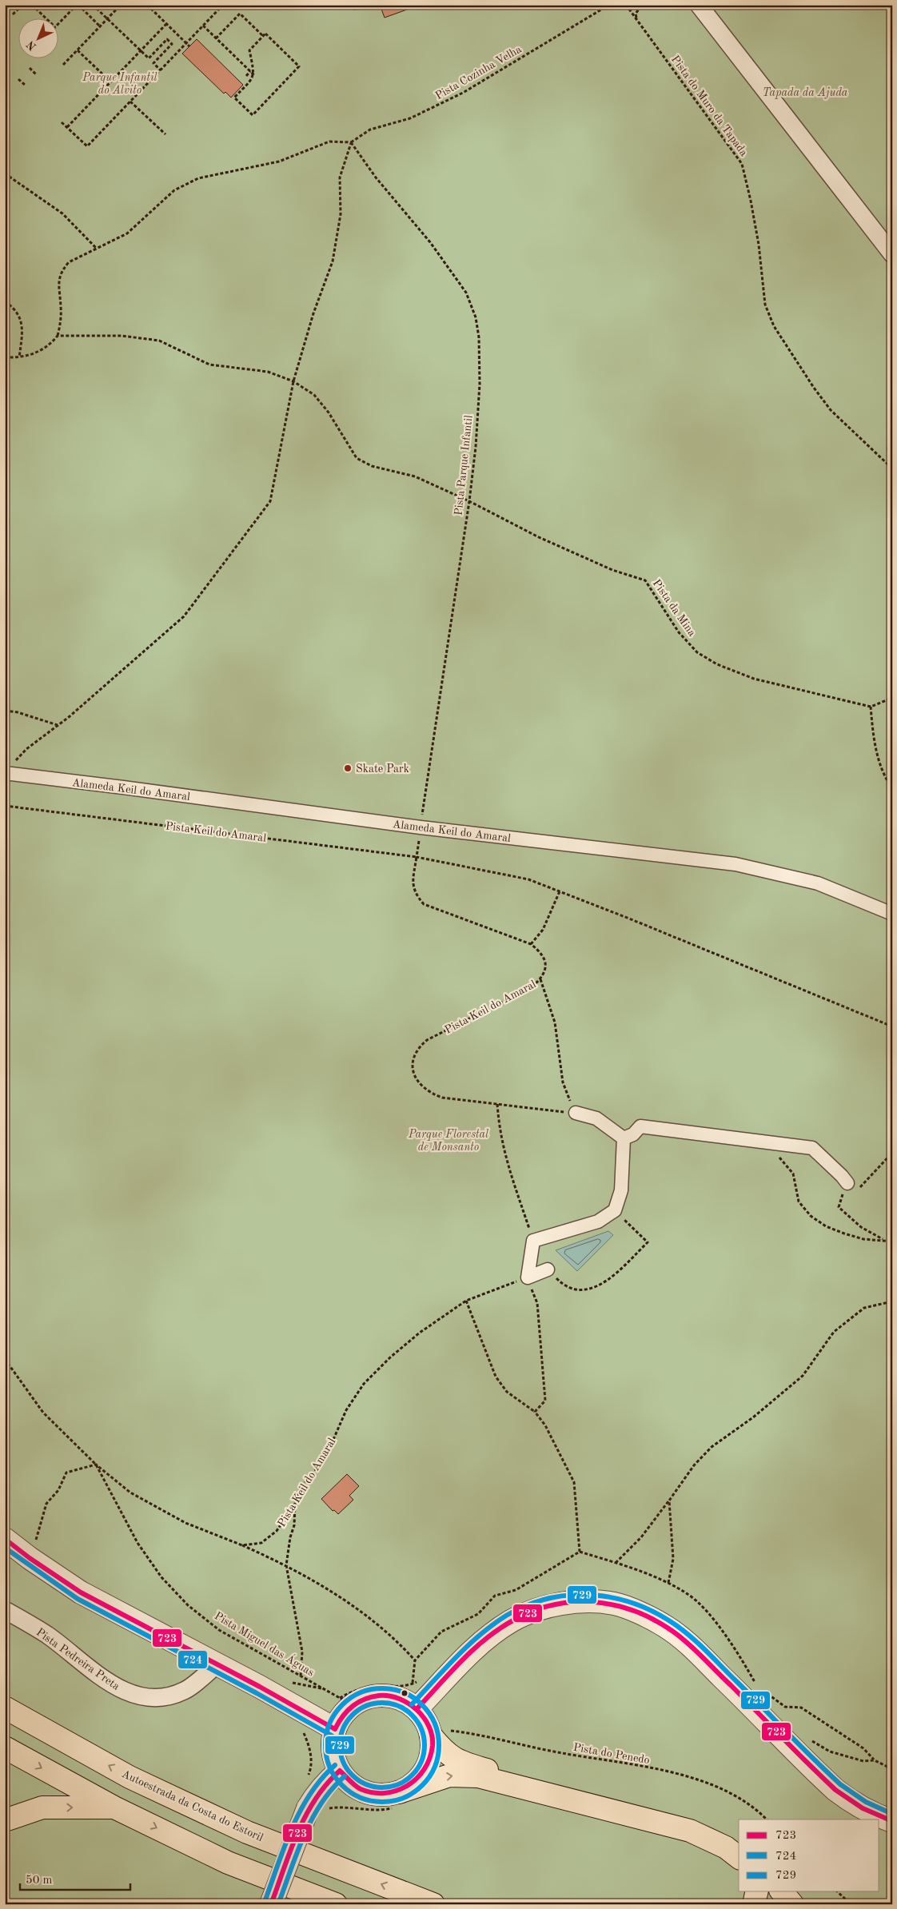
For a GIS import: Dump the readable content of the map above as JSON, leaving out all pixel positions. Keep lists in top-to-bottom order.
{
  "streets": {
    "highway": ["Autoestrada da Costa do Estoril"],
    "street": ["Alameda Keil do Amaral", "Pista Pedreira Preta"],
    "path": [
      "Pista Cozinha Velha",
      "Pista do Muro da Tapada",
      "Pista Parque Infantil",
      "Pista da Mina",
      "Pista Keil do Amaral",
      "Pista Miguel das Águas",
      "Pista do Penedo"
    ]
  },
  "crossings": [
    ["Pista Cozinha Velha", "Pista Parque Infantil"],
    ["Pista Parque Infantil", "Pista da Mina"],
    ["Pista Parque Infantil", "Alameda Keil do Amaral"],
    ["Pista Keil do Amaral", "Pista Miguel das Águas"],
    ["Pista Miguel das Águas", "Pista do Penedo"]
  ],
  "parks": ["Parque Infantil do Alvito", "Tapada da Ajuda", "Parque Florestal de Monsanto"],
  "places": ["Skate Park"],
  "lines": ["transit line 723", "transit line 724", "transit line 729"],
  "legend": ["723", "724", "729"],
  "scale_bar": "50 m",
  "north": "bottom left"
}
